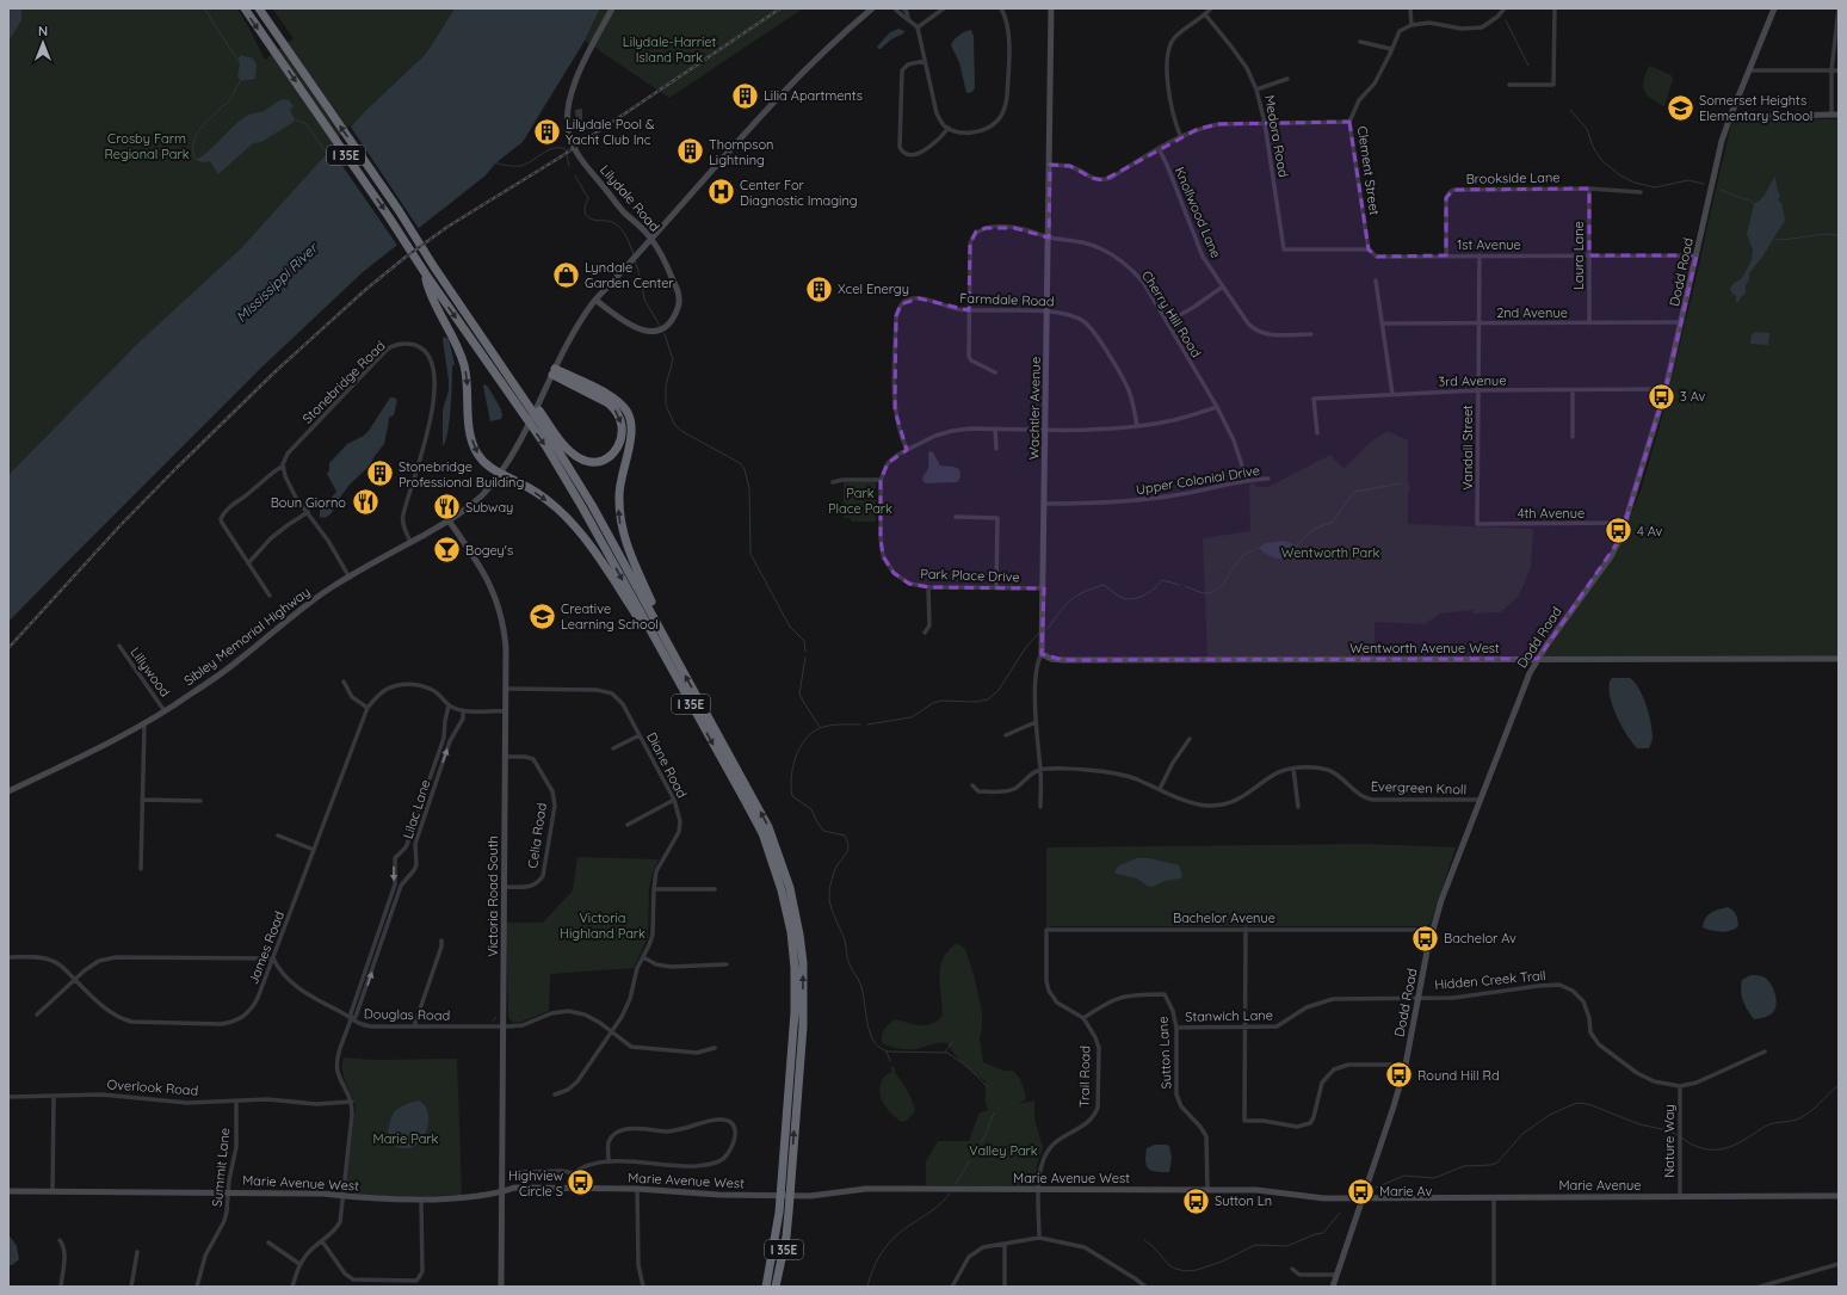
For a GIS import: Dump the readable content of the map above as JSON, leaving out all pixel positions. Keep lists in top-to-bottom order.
{
  "streets": {
    "highway": ["I 35E"],
    "street": [
      "Medora Road",
      "Clement Street",
      "Brookside Lane",
      "Lilydale Road",
      "Knollwood Lane",
      "1st Avenue",
      "Laura Lane",
      "Dodd Road",
      "Farmdale Road",
      "2nd Avenue",
      "Cherry Hill Road",
      "3rd Avenue",
      "Stonebridge Road",
      "Wachtler Avenue",
      "Vandall Street",
      "Upper Colonial Drive",
      "4th Avenue",
      "Park Place Drive",
      "Sibley Memorial Highway",
      "Wentworth Avenue West",
      "Lillywood",
      "Diane Road",
      "Evergreen Knoll",
      "Lilac Lane",
      "Celia Road",
      "Victoria Road South",
      "Bachelor Avenue",
      "James Road",
      "Hidden Creek Trail",
      "Douglas Road",
      "Stanwich Lane",
      "Sutton Lane",
      "Trail Road",
      "Overlook Road",
      "Nature Way",
      "Summit Lane",
      "Marie Avenue West",
      "Marie Avenue"
    ]
  },
  "crossings": [
    ["Medora Road", "1st Avenue"],
    ["Clement Street", "1st Avenue"],
    ["Brookside Lane", "1st Avenue"],
    ["Brookside Lane", "Laura Lane"],
    ["Lilydale Road", "Sibley Memorial Highway"],
    ["1st Avenue", "Laura Lane"],
    ["1st Avenue", "Dodd Road"],
    ["1st Avenue", "Vandall Street"],
    ["Laura Lane", "2nd Avenue"],
    ["Dodd Road", "2nd Avenue"],
    ["Dodd Road", "3rd Avenue"],
    ["Dodd Road", "4th Avenue"],
    ["Dodd Road", "Wentworth Avenue West"],
    ["Dodd Road", "Evergreen Knoll"],
    ["Dodd Road", "Bachelor Avenue"],
    ["Dodd Road", "Hidden Creek Trail"],
    ["Dodd Road", "Stanwich Lane"],
    ["Dodd Road", "Marie Avenue West"],
    ["Dodd Road", "Marie Avenue"],
    ["Farmdale Road", "Cherry Hill Road"],
    ["Farmdale Road", "Wachtler Avenue"],
    ["Farmdale Road", "Park Place Drive"],
    ["2nd Avenue", "Vandall Street"],
    ["Cherry Hill Road", "Wachtler Avenue"],
    ["Cherry Hill Road", "Upper Colonial Drive"],
    ["Cherry Hill Road", "Park Place Drive"],
    ["3rd Avenue", "Vandall Street"],
    ["Stonebridge Road", "Sibley Memorial Highway"],
    ["Wachtler Avenue", "Upper Colonial Drive"],
    ["Wachtler Avenue", "Park Place Drive"],
    ["Wachtler Avenue", "Wentworth Avenue West"],
    ["Wachtler Avenue", "Evergreen Knoll"],
    ["Vandall Street", "4th Avenue"],
    ["Sibley Memorial Highway", "Lillywood"],
    ["Sibley Memorial Highway", "Victoria Road South"],
    ["Diane Road", "Victoria Road South"],
    ["Diane Road", "Douglas Road"],
    ["Lilac Lane", "Douglas Road"],
    ["Lilac Lane", "Overlook Road"],
    ["Lilac Lane", "Marie Avenue West"],
    ["Celia Road", "Victoria Road South"],
    ["Victoria Road South", "Douglas Road"],
    ["Victoria Road South", "Marie Avenue West"],
    ["Bachelor Avenue", "Trail Road"],
    ["James Road", "Douglas Road"],
    ["Hidden Creek Trail", "Stanwich Lane"],
    ["Hidden Creek Trail", "Nature Way"],
    ["Stanwich Lane", "Sutton Lane"],
    ["Sutton Lane", "Trail Road"],
    ["Sutton Lane", "Marie Avenue West"],
    ["Trail Road", "Marie Avenue West"],
    ["Overlook Road", "Summit Lane"],
    ["Nature Way", "Marie Avenue"],
    ["Summit Lane", "Marie Avenue West"],
    ["Marie Avenue West", "Marie Avenue"]
  ],
  "water": ["Mississippi River"],
  "parks": [
    "Lilydale-Harriet Island Park",
    "Crosby Farm Regional Park",
    "Park Place Park",
    "Wentworth Park",
    "Victoria Highland Park",
    "Marie Park",
    "Valley Park"
  ],
  "places": {
    "building": [
      "Lilia Apartments",
      "Lilydale Pool & Yacht Club Inc",
      "Thompson Lightning",
      "Xcel Energy",
      "Stonebridge Professional Building"
    ],
    "school or university": ["Somerset Heights Elementary School", "Creative Learning School"],
    "hospital": ["Center For Diagnostic Imaging"],
    "shop": ["Lyndale Garden Center"],
    "bus stop": [
      "3 Av",
      "4 Av",
      "Bachelor Av",
      "Round Hill Rd",
      "Highview Circle S",
      "Marie Av",
      "Sutton Ln"
    ],
    "restaurant": ["Boun Giorno", "Subway"],
    "bar": ["Bogey's"]
  },
  "north": "top"
}
